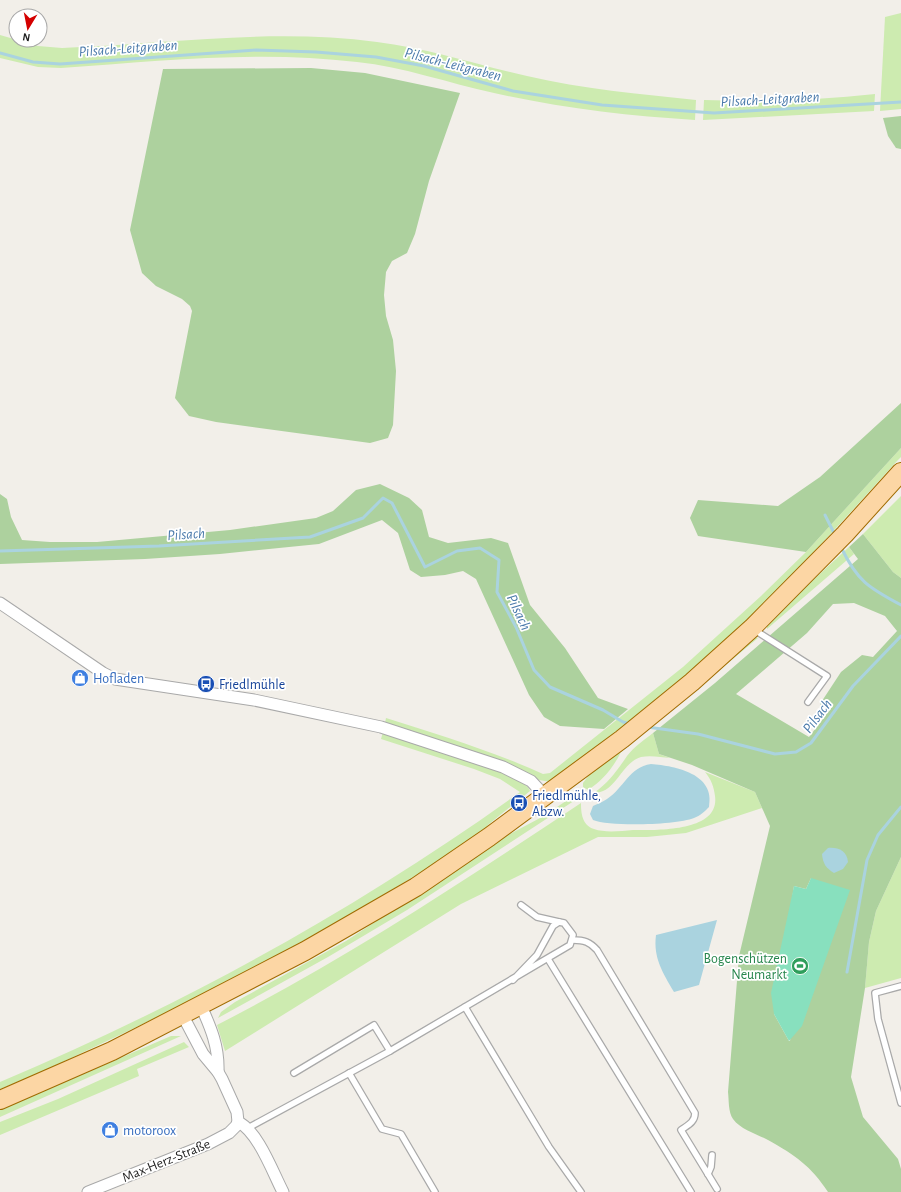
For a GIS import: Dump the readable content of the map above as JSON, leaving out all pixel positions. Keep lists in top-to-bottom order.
{
  "streets": {
    "street": ["Max-Herz-Straße"]
  },
  "water": ["Pilsach-Leitgraben", "Pilsach"],
  "places": {
    "shop": ["Hofladen", "motoroox"],
    "bus stop": ["Friedlmühle", "Friedlmühle, Abzw."],
    "sports": ["Bogenschützen Neumarkt"]
  },
  "north": "bottom"
}
